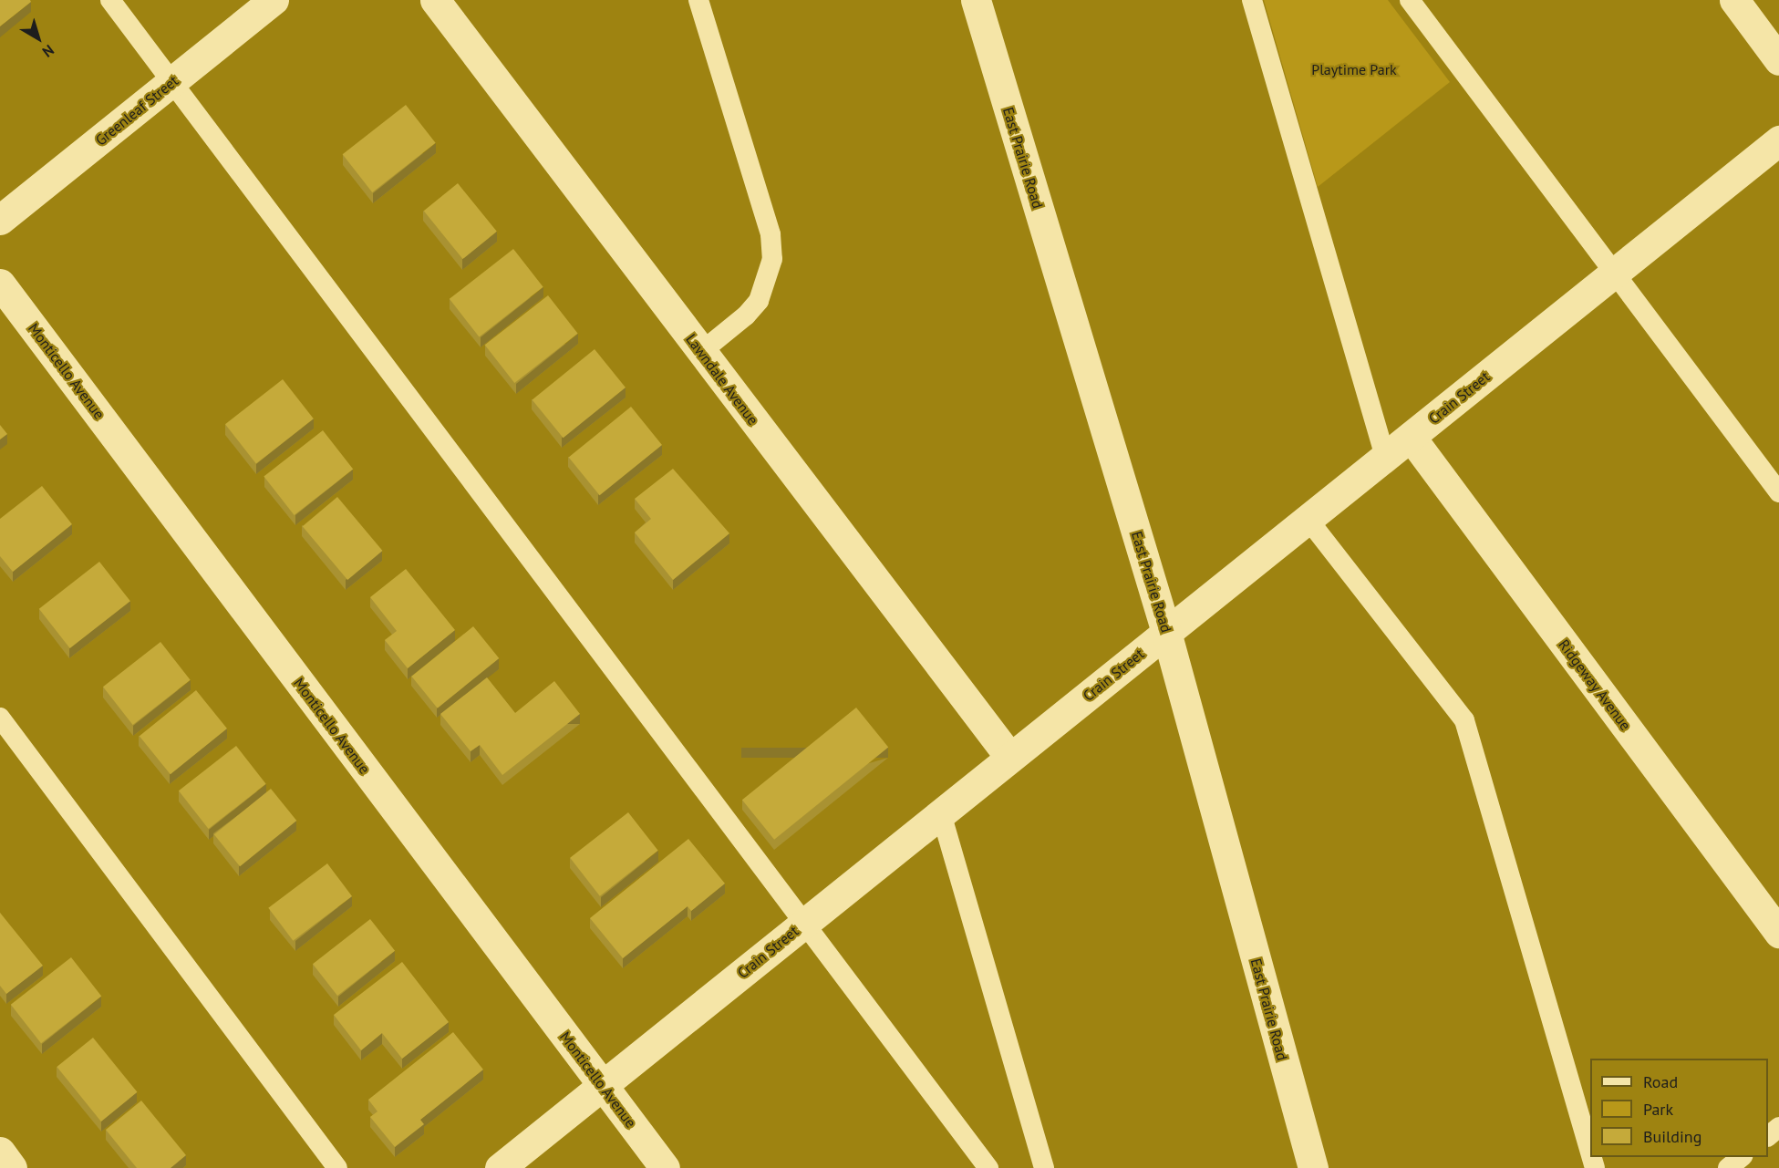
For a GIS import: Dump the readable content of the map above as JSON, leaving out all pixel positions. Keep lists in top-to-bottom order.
{
  "streets": {
    "street": [
      "Greenleaf Street",
      "East Prairie Road",
      "Monticello Avenue",
      "Lawndale Avenue",
      "Crain Street",
      "Ridgeway Avenue"
    ]
  },
  "crossings": [
    ["East Prairie Road", "Crain Street"],
    ["Monticello Avenue", "Crain Street"],
    ["Lawndale Avenue", "Crain Street"],
    ["Crain Street", "Ridgeway Avenue"]
  ],
  "parks": ["Playtime Park"],
  "legend": ["Road", "Park", "Building"],
  "north": "bottom right"
}
